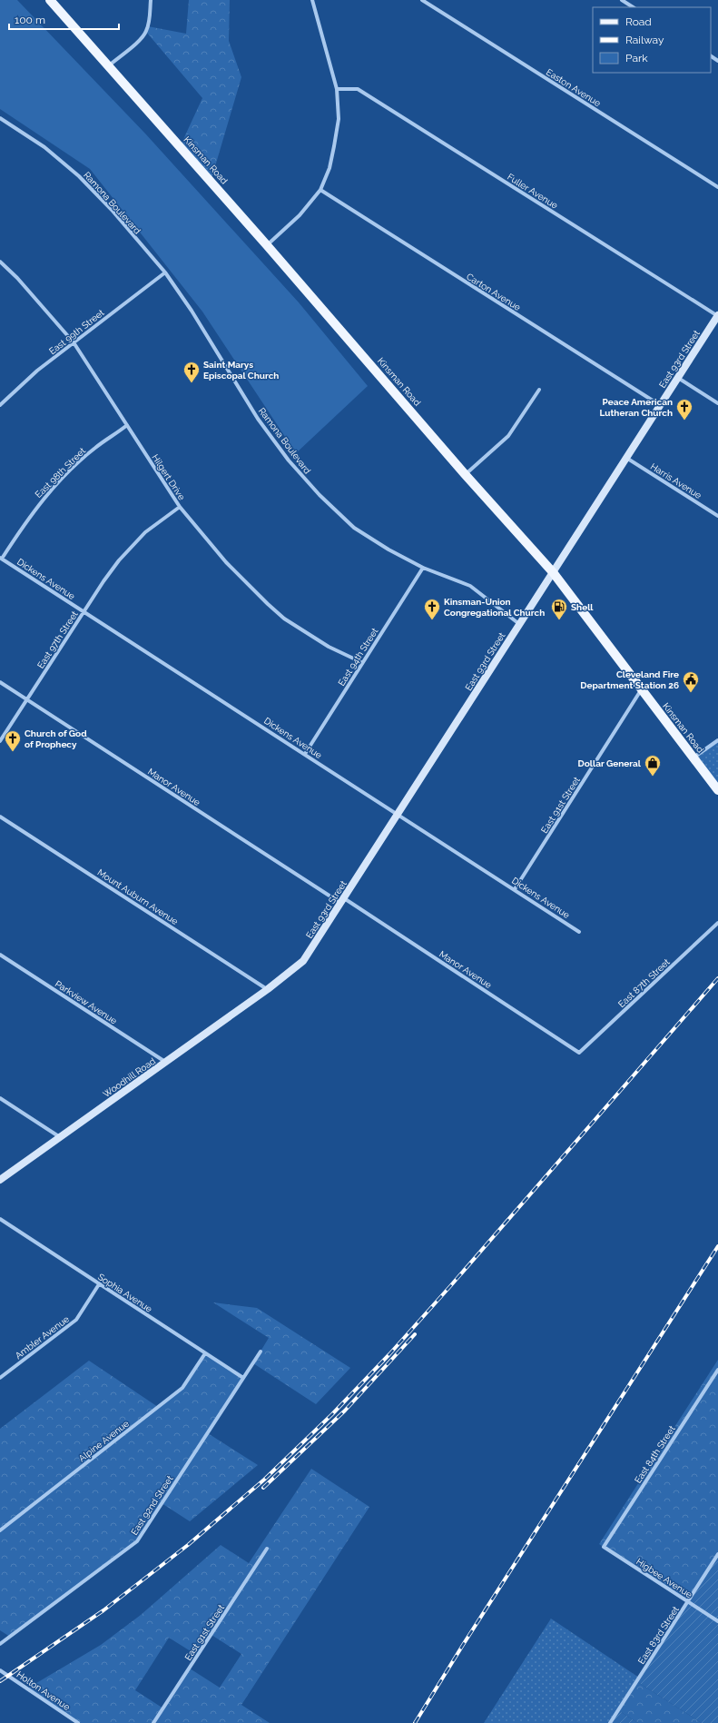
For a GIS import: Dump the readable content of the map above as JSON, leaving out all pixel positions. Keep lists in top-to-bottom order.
{
  "streets": {
    "main road": ["Kinsman Road", "East 93rd Street", "Woodhill Road"],
    "street": [
      "Easton Avenue",
      "Fuller Avenue",
      "Ramona Boulevard",
      "Carton Avenue",
      "East 99th Street",
      "East 98th Street",
      "Hilgert Drive",
      "Harris Avenue",
      "Dickens Avenue",
      "East 97th Street",
      "East 94th Street",
      "Manor Avenue",
      "East 91st Street",
      "Mount Auburn Avenue",
      "East 87th Street",
      "Parkview Avenue",
      "Sophia Avenue",
      "Ambler Avenue",
      "Alpine Avenue",
      "East 84th Street",
      "East 92nd Street",
      "Higbee Avenue",
      "East 83rd Street",
      "Holton Avenue"
    ]
  },
  "crossings": [
    ["Kinsman Road", "East 93rd Street"],
    ["Kinsman Road", "East 91st Street"],
    ["Fuller Avenue", "East 93rd Street"],
    ["Ramona Boulevard", "East 99th Street"],
    ["Ramona Boulevard", "East 93rd Street"],
    ["Ramona Boulevard", "East 94th Street"],
    ["Carton Avenue", "East 93rd Street"],
    ["East 99th Street", "Hilgert Drive"],
    ["East 93rd Street", "Harris Avenue"],
    ["East 93rd Street", "Dickens Avenue"],
    ["East 93rd Street", "Manor Avenue"],
    ["East 93rd Street", "Mount Auburn Avenue"],
    ["East 93rd Street", "Woodhill Road"],
    ["East 98th Street", "Hilgert Drive"],
    ["East 98th Street", "Dickens Avenue"],
    ["Hilgert Drive", "East 97th Street"],
    ["Hilgert Drive", "East 94th Street"],
    ["Dickens Avenue", "East 97th Street"],
    ["Dickens Avenue", "East 94th Street"],
    ["Dickens Avenue", "East 91st Street"],
    ["East 97th Street", "Manor Avenue"],
    ["Manor Avenue", "East 87th Street"],
    ["Mount Auburn Avenue", "Woodhill Road"],
    ["Parkview Avenue", "Woodhill Road"],
    ["Sophia Avenue", "Ambler Avenue"],
    ["Sophia Avenue", "Alpine Avenue"],
    ["Sophia Avenue", "East 92nd Street"],
    ["East 84th Street", "Higbee Avenue"],
    ["Higbee Avenue", "East 83rd Street"]
  ],
  "places": {
    "church": [
      "Saint Marys Episcopal Church",
      "Peace American Lutheran Church",
      "Kinsman-Union Congregational Church",
      "Church of God of Prophecy"
    ],
    "fuel station": ["Shell"],
    "public building": ["Cleveland Fire Department Station 26"],
    "shop": ["Dollar General"]
  },
  "legend": ["Road", "Railway", "Park"],
  "scale_bar": "100 m"
}
